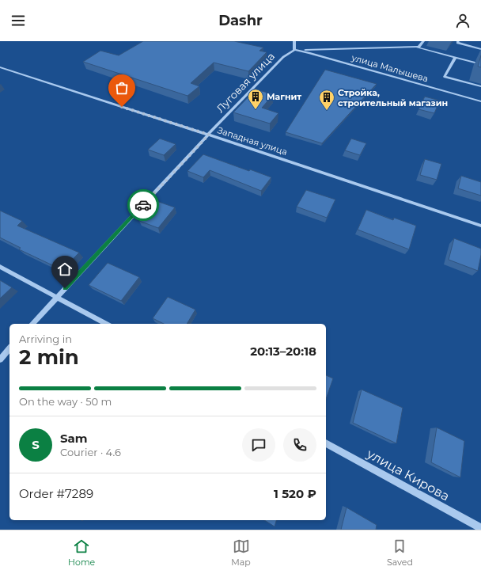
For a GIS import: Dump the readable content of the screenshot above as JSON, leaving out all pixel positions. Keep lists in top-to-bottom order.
{
  "streets": {
    "street": [
      "улица Малышева",
      "Луговая улица",
      "Западная улица",
      "улица Кирова"
    ]
  },
  "crossings": [
    ["улица Малышева", "Луговая улица"],
    ["Луговая улица", "Западная улица"]
  ],
  "places": {
    "building": ["Магнит", "Стройка, строительный магазин"]
  },
  "page": {
    "header": "Dashr",
    "heading": ["2 min", "Arriving in", "20:13–20:18"],
    "panel": [
      "Sam",
      "Courier · 4.6",
      "Order #7289",
      "1 520 ₽"
    ],
    "bar": "On the way · 50 m",
    "round": "S",
    "tabs": ["Home", "Map", "Saved"]
  }
}
